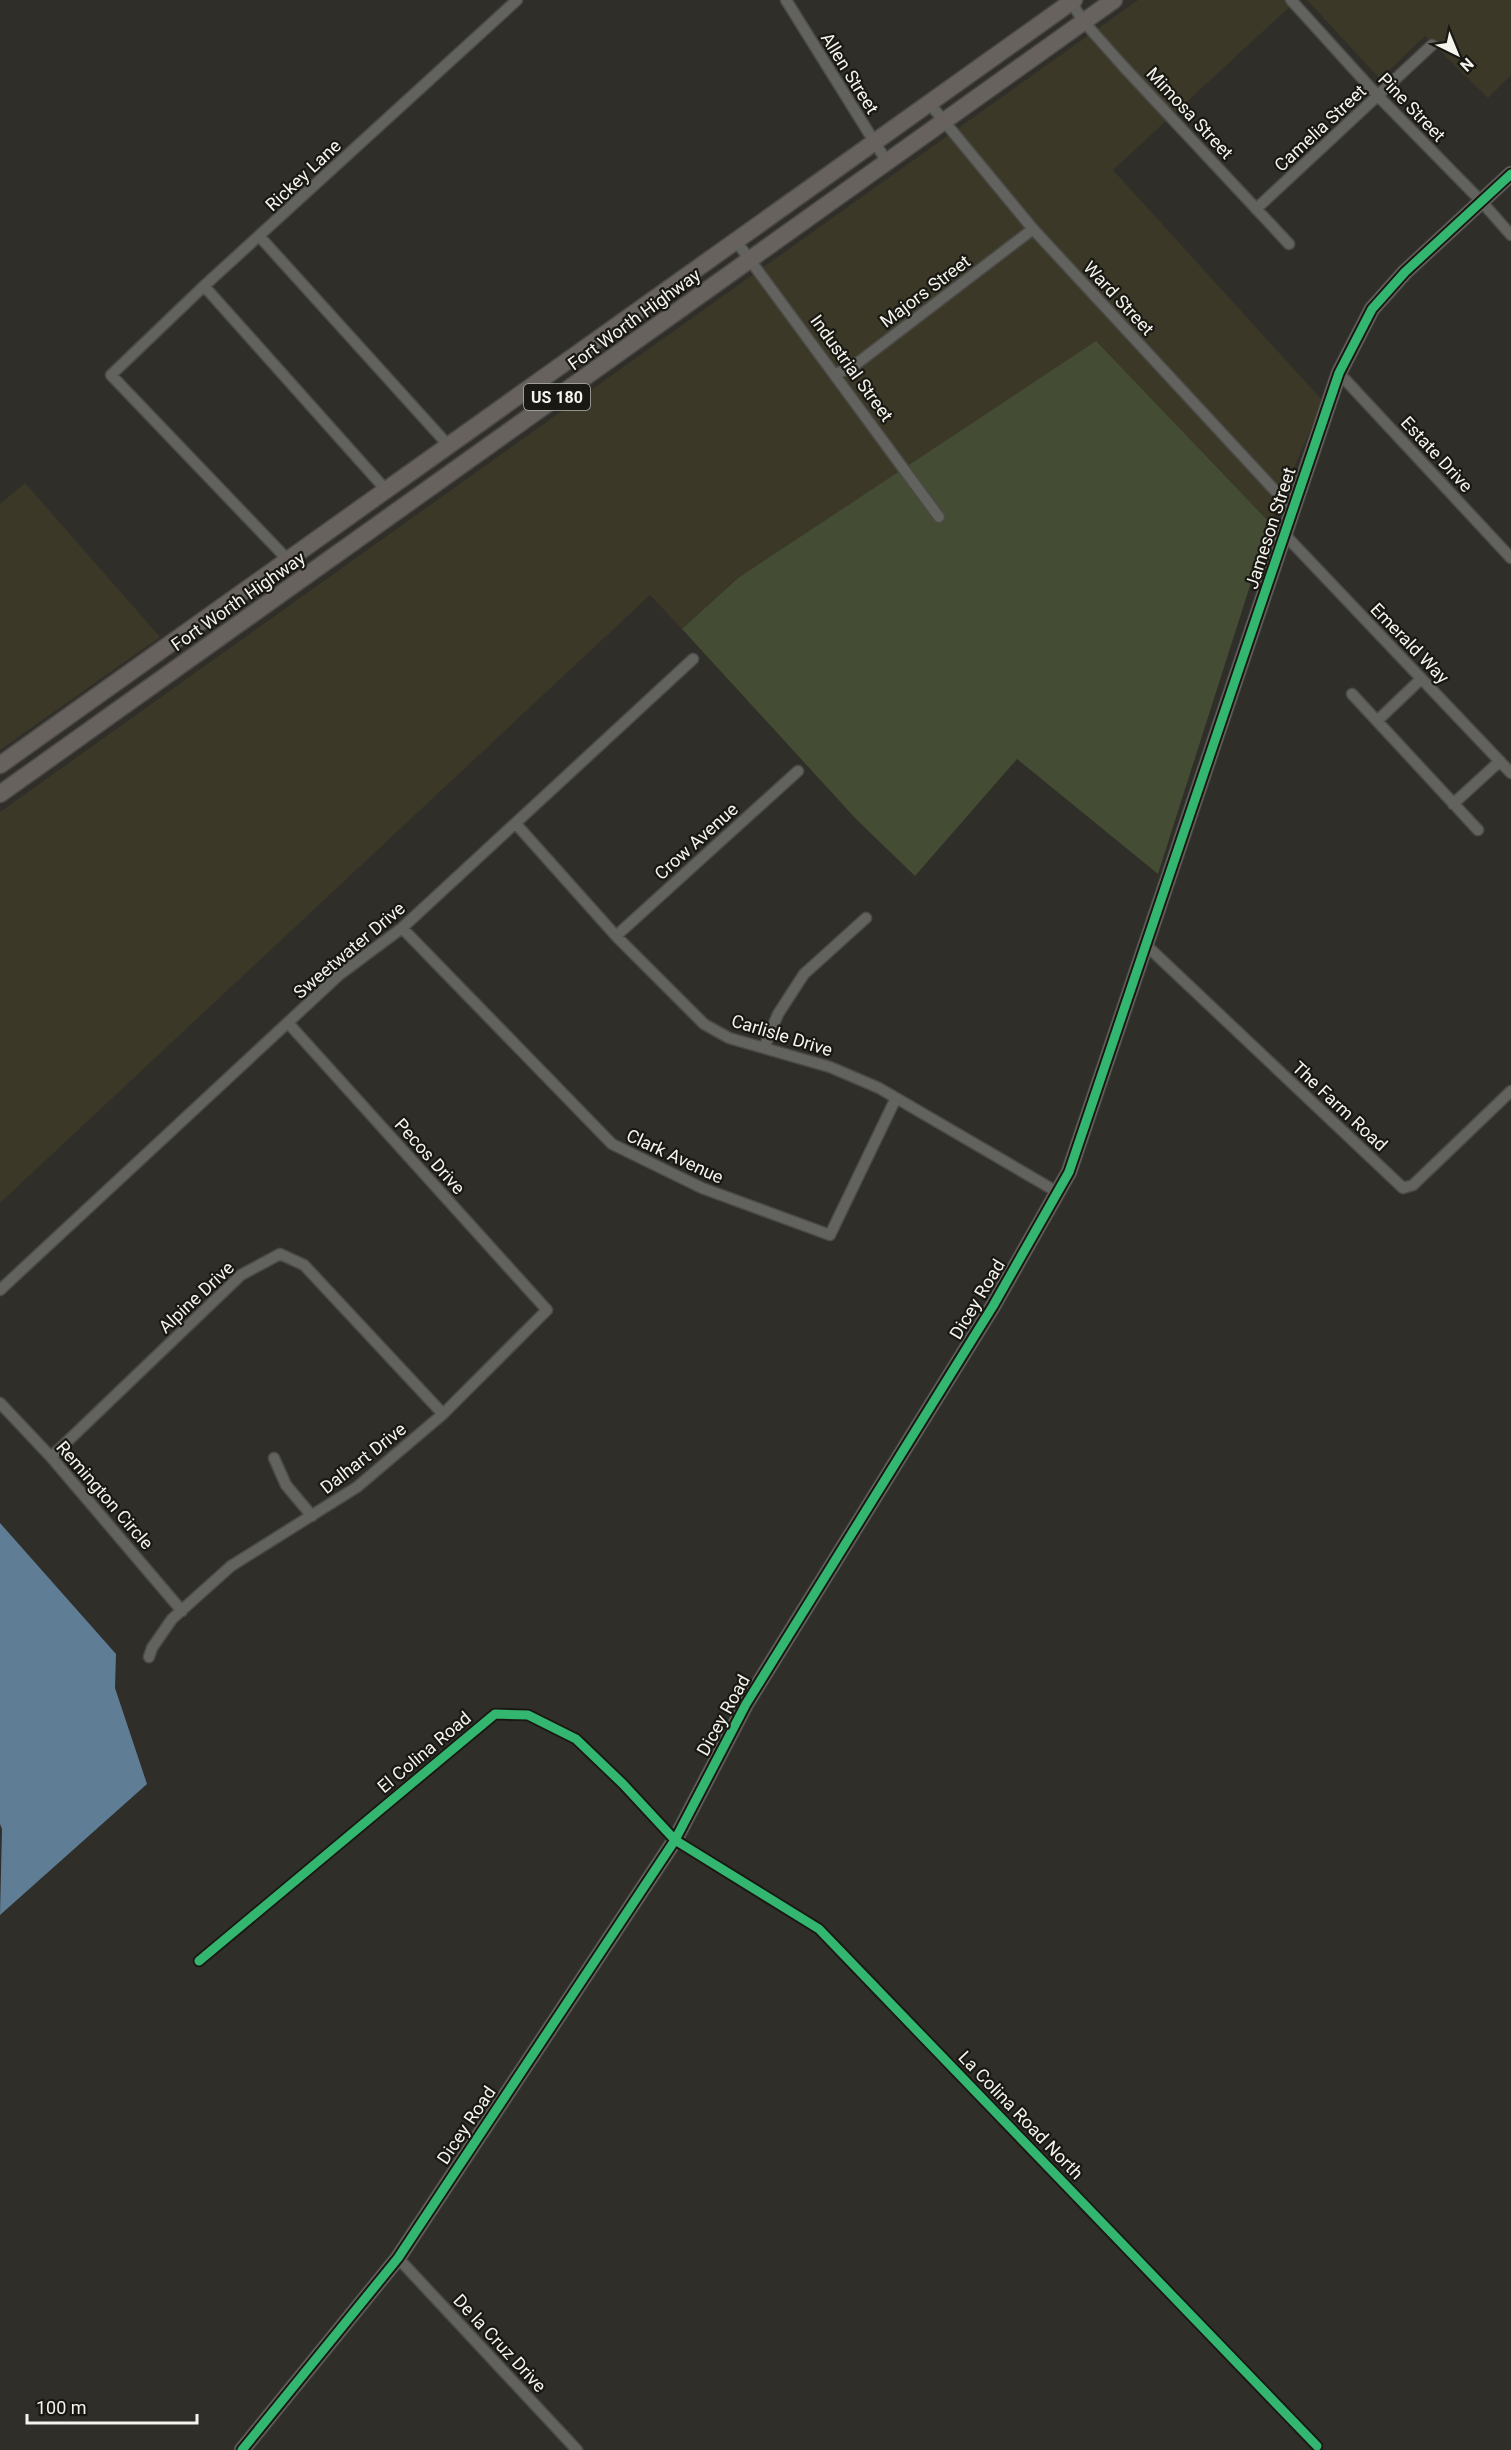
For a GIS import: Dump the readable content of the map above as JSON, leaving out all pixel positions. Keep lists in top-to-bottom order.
{
  "streets": {
    "main road": ["Fort Worth Highway", "US 180"],
    "street": [
      "Allen Street",
      "Pine Street",
      "Mimosa Street",
      "Camelia Street",
      "Rickey Lane",
      "Majors Street",
      "Ward Street",
      "Industrial Street",
      "Estate Drive",
      "Jameson Street",
      "Emerald Way",
      "Crow Avenue",
      "Sweetwater Drive",
      "Carlisle Drive",
      "The Farm Road",
      "Pecos Drive",
      "Clark Avenue",
      "Alpine Drive",
      "Dicey Road",
      "Dalhart Drive",
      "Remington Circle",
      "El Colina Road",
      "La Colina Road North",
      "De la Cruz Drive"
    ]
  },
  "crossings": [
    ["Allen Street", "Fort Worth Highway"],
    ["Pine Street", "Camelia Street"],
    ["Pine Street", "Jameson Street"],
    ["Mimosa Street", "Camelia Street"],
    ["Mimosa Street", "Fort Worth Highway"],
    ["Rickey Lane", "Fort Worth Highway"],
    ["Majors Street", "Ward Street"],
    ["Majors Street", "Industrial Street"],
    ["Ward Street", "Fort Worth Highway"],
    ["Ward Street", "Jameson Street"],
    ["Fort Worth Highway", "Industrial Street"],
    ["Estate Drive", "Jameson Street"],
    ["Jameson Street", "Emerald Way"],
    ["Jameson Street", "The Farm Road"],
    ["Jameson Street", "Dicey Road"],
    ["Crow Avenue", "Carlisle Drive"],
    ["Sweetwater Drive", "Carlisle Drive"],
    ["Sweetwater Drive", "Pecos Drive"],
    ["Sweetwater Drive", "Clark Avenue"],
    ["Carlisle Drive", "Clark Avenue"],
    ["Carlisle Drive", "Dicey Road"],
    ["The Farm Road", "Dicey Road"],
    ["Pecos Drive", "Dalhart Drive"],
    ["Alpine Drive", "Dalhart Drive"],
    ["Alpine Drive", "Remington Circle"],
    ["Dicey Road", "El Colina Road"],
    ["Dicey Road", "La Colina Road North"],
    ["Dicey Road", "De la Cruz Drive"],
    ["Dalhart Drive", "Remington Circle"],
    ["El Colina Road", "La Colina Road North"]
  ],
  "scale_bar": "100 m",
  "north": "bottom right"
}
